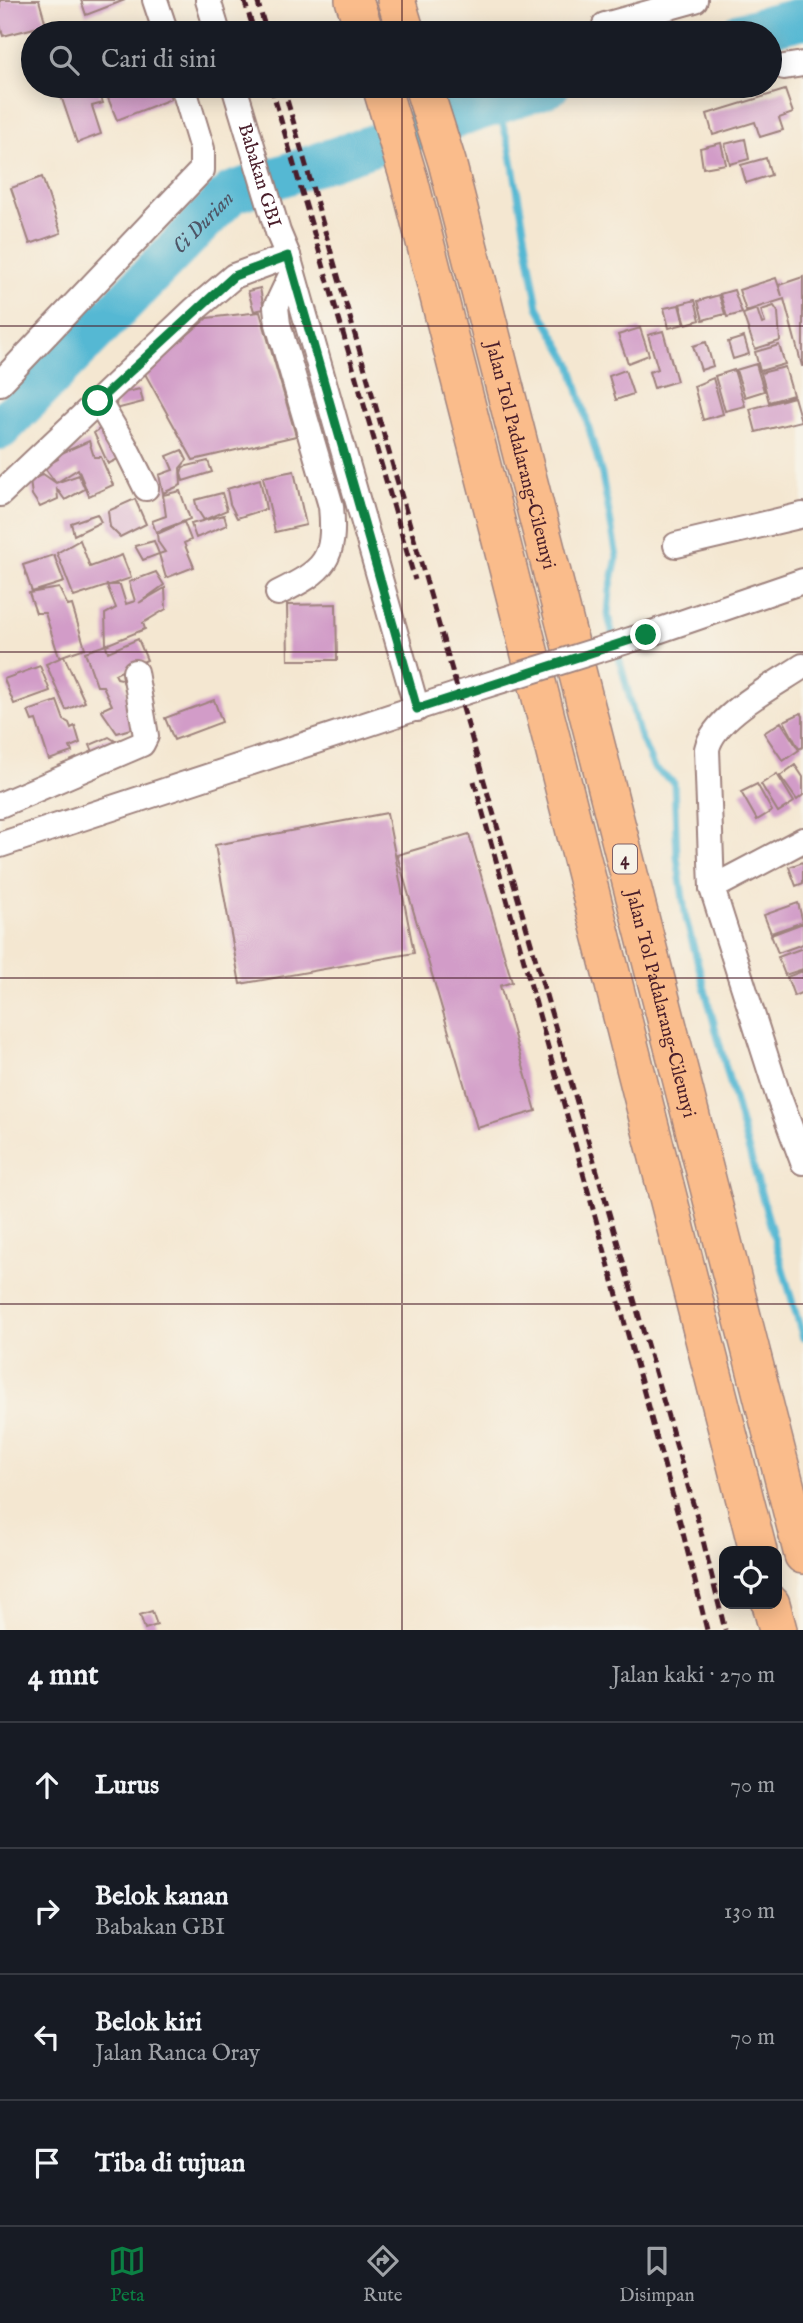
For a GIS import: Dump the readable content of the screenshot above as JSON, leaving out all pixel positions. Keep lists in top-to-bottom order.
{
  "streets": {
    "highway": ["Jalan Tol Padalarang–Cileunyi", "4"],
    "street": ["Babakan GBI"]
  },
  "water": ["Ci Durian"],
  "page": {
    "search": "Cari di sini",
    "heading": ["4 mnt", "Jalan kaki · 270 m"],
    "list": [
      ["Lurus", "70 m"],
      ["Belok kanan", "Babakan GBI", "130 m"],
      ["Belok kiri", "Jalan Ranca Oray", "70 m"],
      "Tiba di tujuan"
    ],
    "nav": ["Peta", "Rute", "Disimpan"]
  }
}
